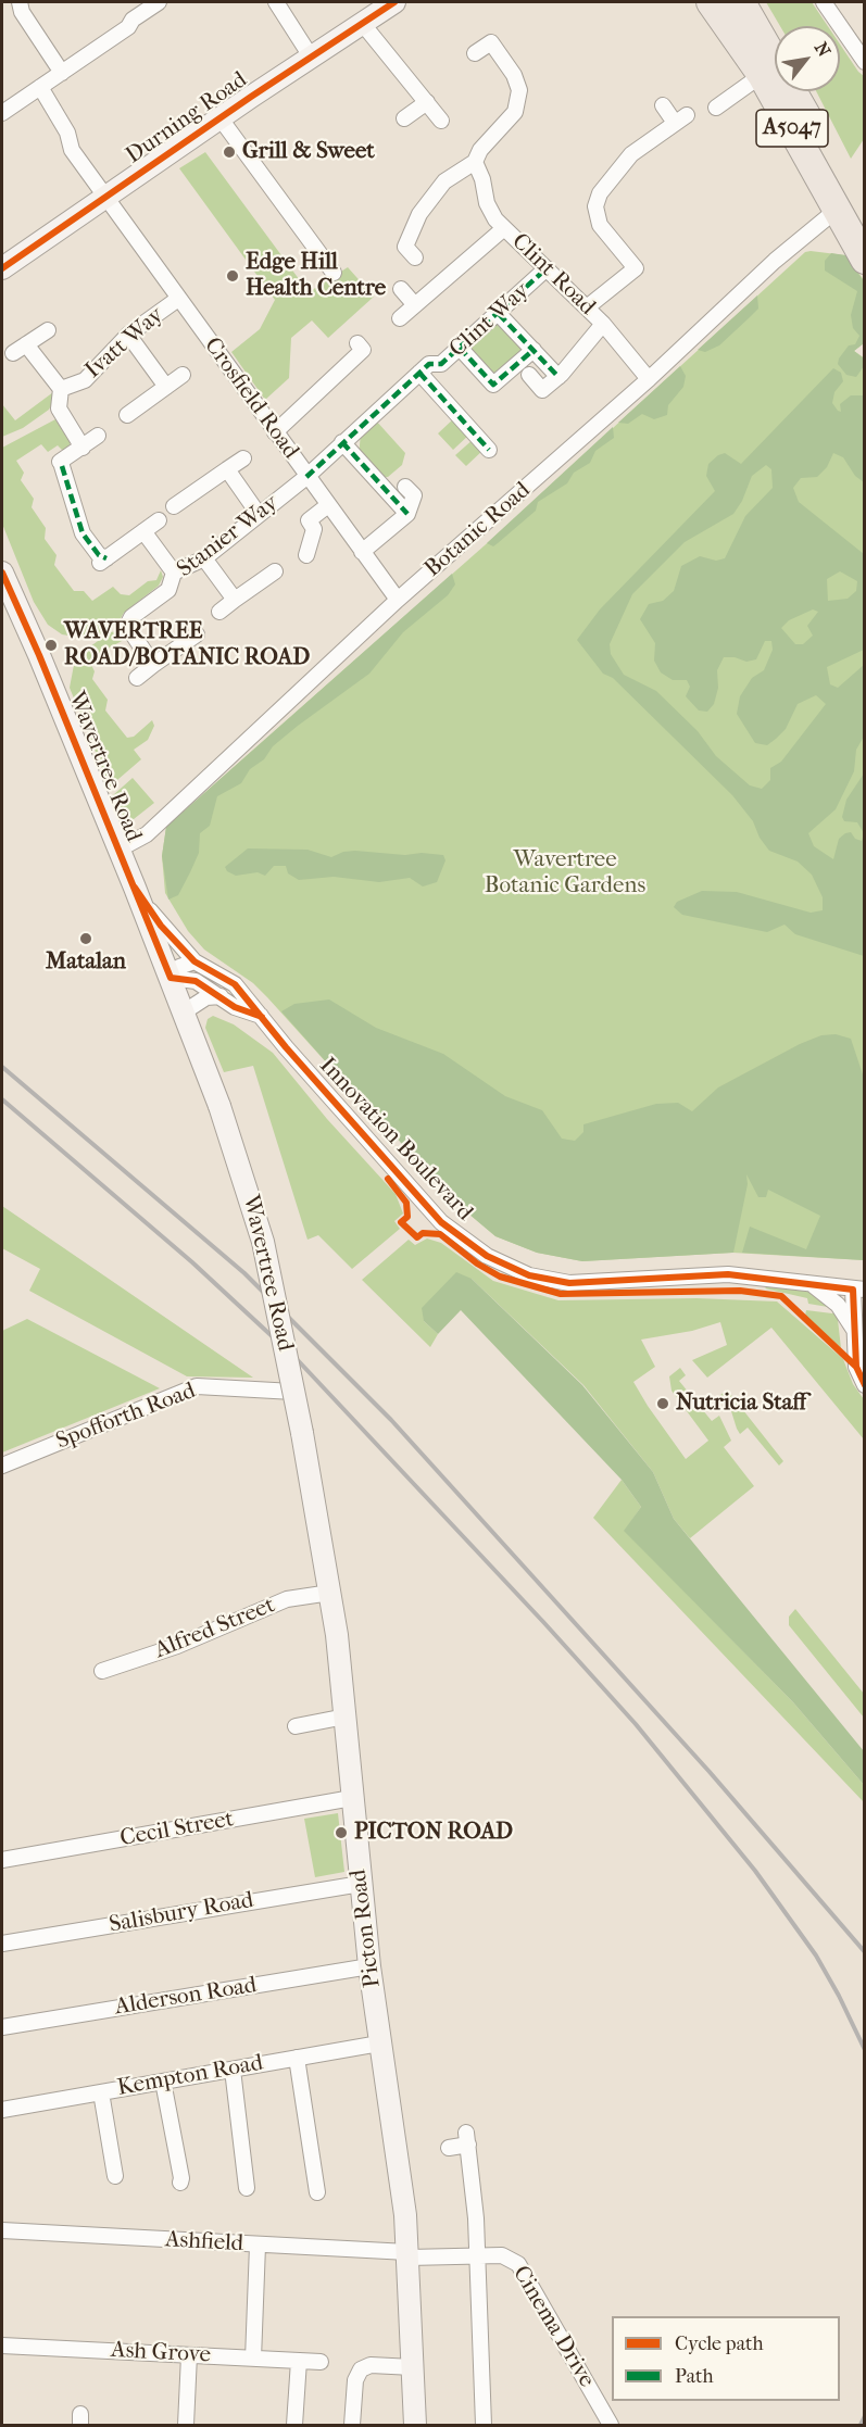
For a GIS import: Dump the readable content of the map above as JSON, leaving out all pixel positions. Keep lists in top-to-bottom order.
{
  "streets": {
    "highway": ["A5047"],
    "main road": ["Durning Road", "Wavertree Road", "Picton Road"],
    "street": [
      "Clint Road",
      "Clint Way",
      "Ivatt Way",
      "Crosfield Road",
      "Botanic Road",
      "Stanier Way",
      "Innovation Boulevard",
      "Spofforth Road",
      "Alfred Street",
      "Cecil Street",
      "Salisbury Road",
      "Alderson Road",
      "Kempton Road",
      "Ashfield",
      "Cinema Drive",
      "Ash Grove"
    ]
  },
  "crossings": [
    ["Durning Road", "Crosfield Road"],
    ["A5047", "Botanic Road"],
    ["Clint Road", "Clint Way"],
    ["Clint Road", "Botanic Road"],
    ["Clint Way", "Stanier Way"],
    ["Ivatt Way", "Crosfield Road"],
    ["Crosfield Road", "Botanic Road"],
    ["Crosfield Road", "Stanier Way"],
    ["Botanic Road", "Wavertree Road"],
    ["Wavertree Road", "Innovation Boulevard"],
    ["Wavertree Road", "Spofforth Road"],
    ["Wavertree Road", "Picton Road"],
    ["Alfred Street", "Picton Road"],
    ["Cecil Street", "Picton Road"],
    ["Salisbury Road", "Picton Road"],
    ["Picton Road", "Alderson Road"],
    ["Picton Road", "Kempton Road"],
    ["Picton Road", "Ashfield"],
    ["Picton Road", "Cinema Drive"],
    ["Ashfield", "Cinema Drive"]
  ],
  "parks": ["Wavertree Botanic Gardens"],
  "places": [
    "Grill & Sweet",
    "Edge Hill Health Centre",
    "WAVERTREE ROAD/BOTANIC ROAD",
    "Matalan",
    "Nutricia Staff",
    "PICTON ROAD"
  ],
  "legend": ["Cycle path", "Path"],
  "north": "top right"
}
